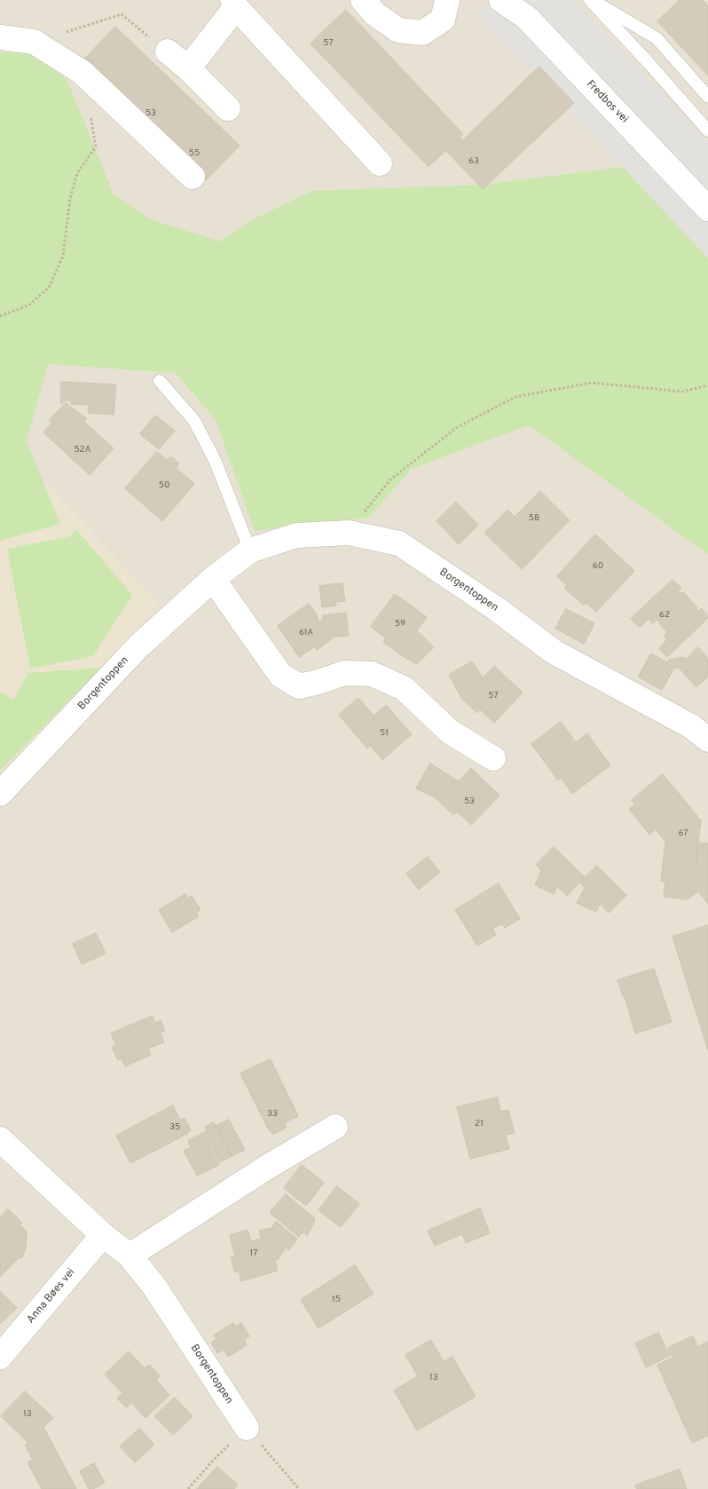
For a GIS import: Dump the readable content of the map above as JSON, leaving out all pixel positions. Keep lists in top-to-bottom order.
{
  "streets": {
    "street": ["Fredbos vei", "Borgentoppen", "Anna Bøes vei"]
  },
  "crossings": [
    ["Borgentoppen", "Anna Bøes vei"]
  ],
  "house_numbers": [
    "57",
    "53",
    "55",
    "63",
    "52A",
    "50",
    "58",
    "60",
    "62",
    "59",
    "61A",
    "57",
    "51",
    "53",
    "67",
    "33",
    "21",
    "35",
    "17",
    "15",
    "13",
    "13"
  ]
}
